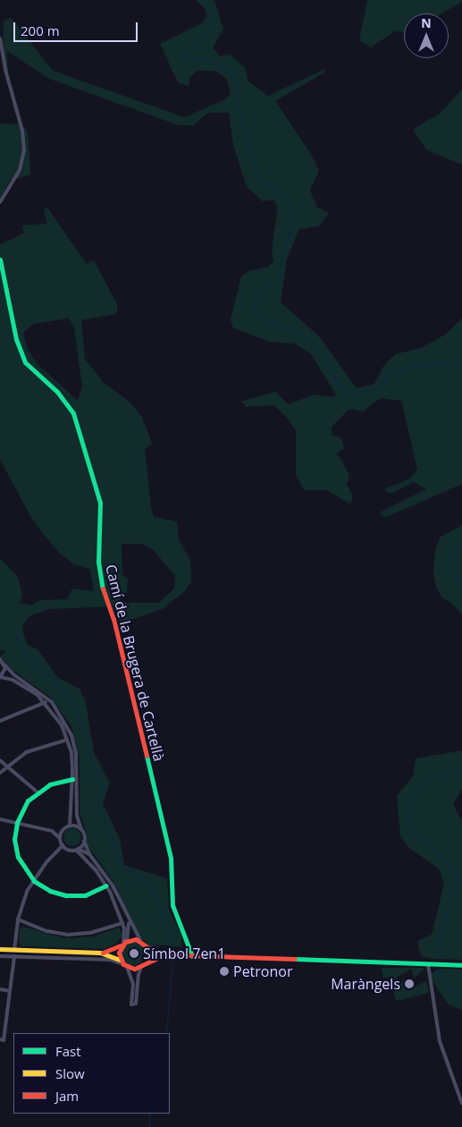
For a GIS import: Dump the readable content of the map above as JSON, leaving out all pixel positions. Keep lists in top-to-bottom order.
{
  "streets": {
    "street": ["Camí de la Brugera de Cartellà"]
  },
  "places": ["Símbol 7en1", "Petronor", "Maràngels"],
  "legend": ["Fast", "Slow", "Jam"],
  "scale_bar": "200 m",
  "north": "top"
}
